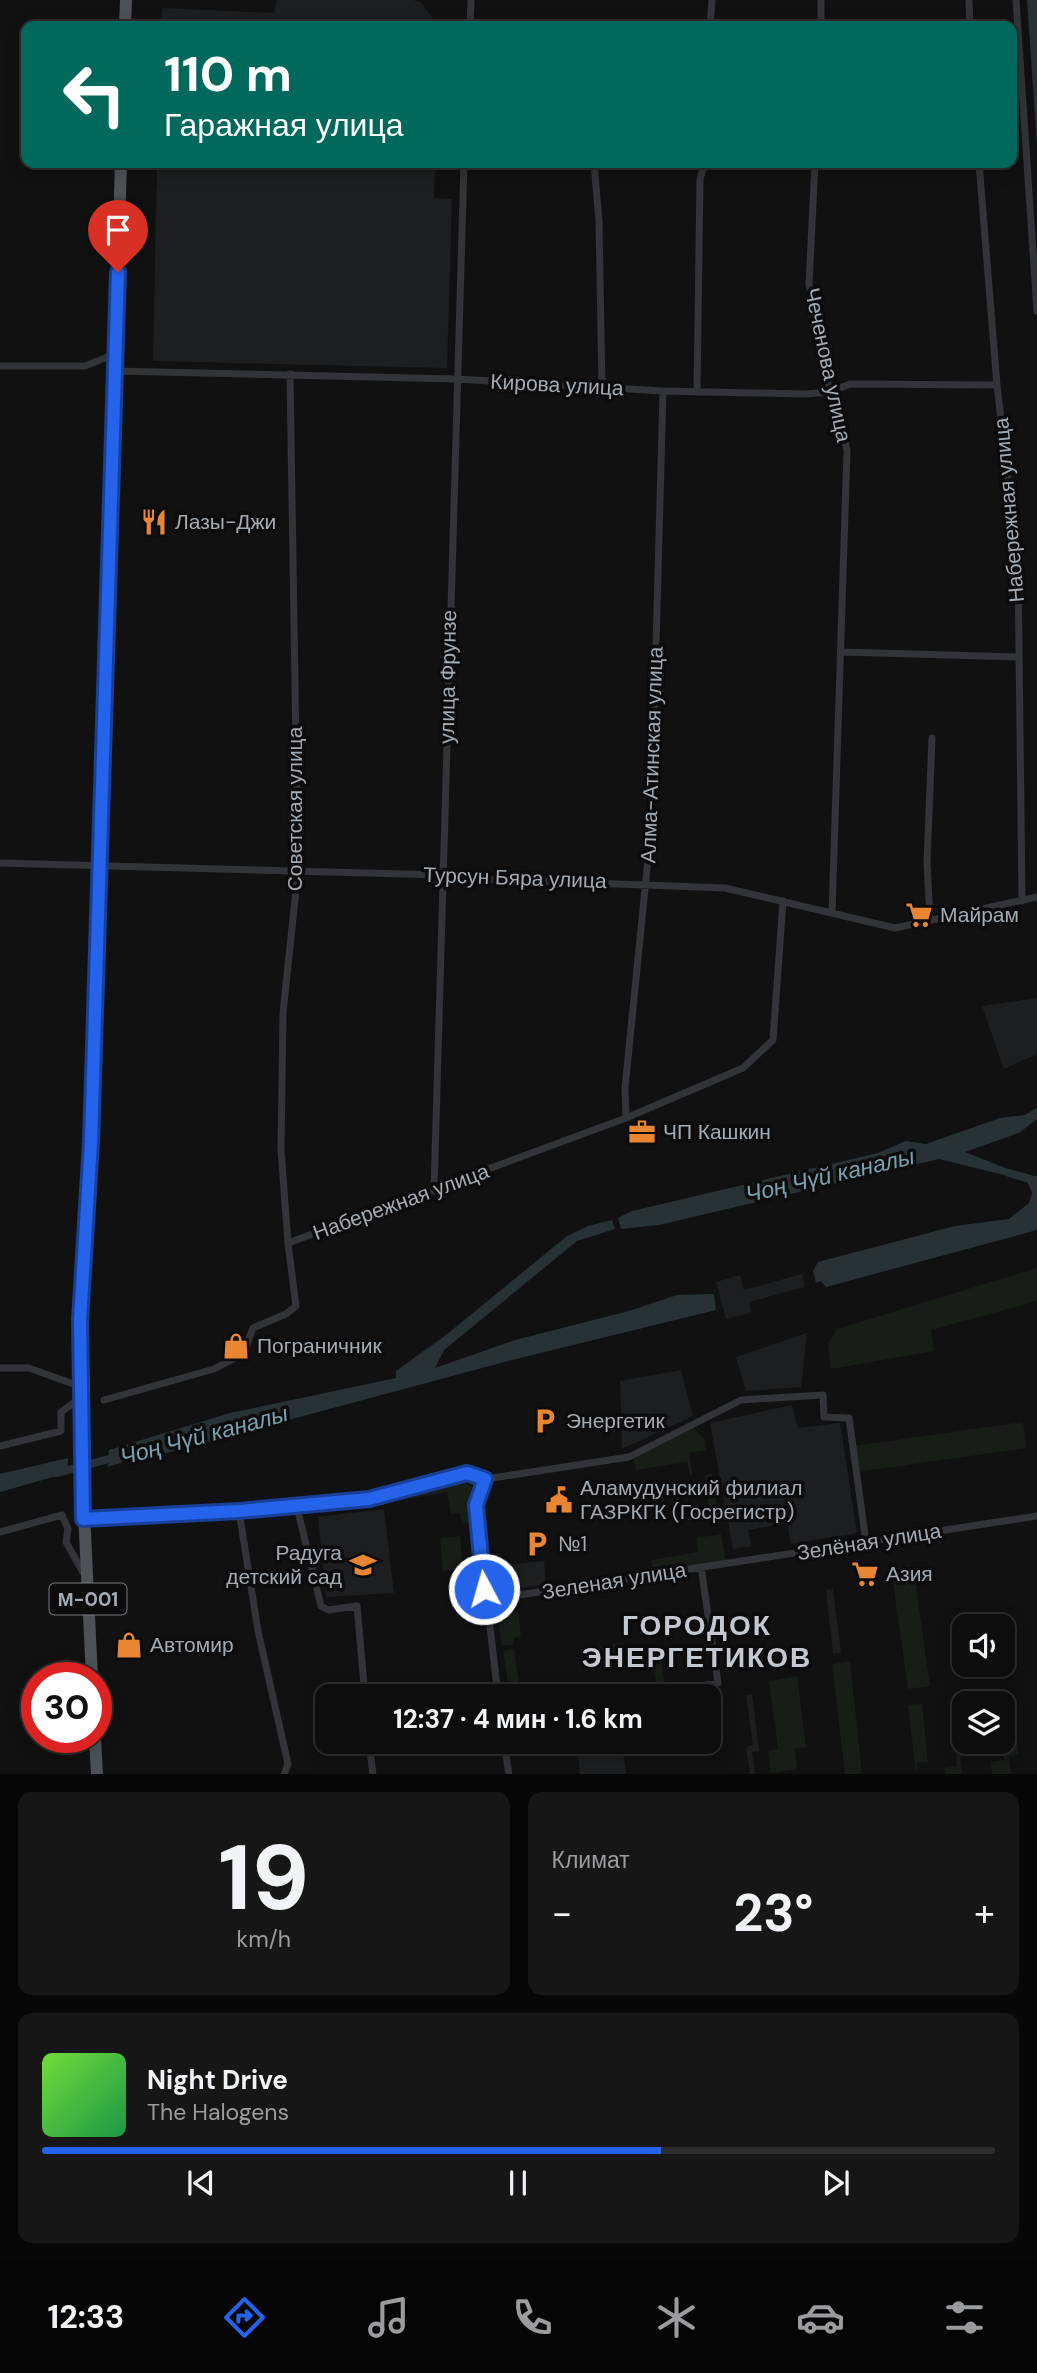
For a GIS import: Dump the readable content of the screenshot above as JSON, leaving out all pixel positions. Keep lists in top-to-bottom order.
{
  "streets": {
    "main road": ["М-001"],
    "street": [
      "Чеченова улица",
      "Кирова улица",
      "Набережная улица",
      "улица Фрунзе",
      "Алма-Атинская улица",
      "Советская улица",
      "Турсун Бяра улица",
      "Зелёная улица",
      "Зеленая улица"
    ]
  },
  "crossings": [
    ["Чеченова улица", "Кирова улица"],
    ["Чеченова улица", "Турсун Бяра улица"],
    ["Кирова улица", "Набережная улица"],
    ["Кирова улица", "улица Фрунзе"],
    ["Кирова улица", "Алма-Атинская улица"],
    ["Кирова улица", "Советская улица"],
    ["Кирова улица", "М-001"],
    ["Набережная улица", "улица Фрунзе"],
    ["Набережная улица", "Алма-Атинская улица"],
    ["Набережная улица", "Советская улица"],
    ["Набережная улица", "Турсун Бяра улица"],
    ["улица Фрунзе", "Турсун Бяра улица"],
    ["Алма-Атинская улица", "Турсун Бяра улица"],
    ["Советская улица", "Турсун Бяра улица"],
    ["Турсун Бяра улица", "М-001"],
    ["Зелёная улица", "Зеленая улица"]
  ],
  "districts": ["ГОРОДОК ЭНЕРГЕТИКОВ"],
  "water": ["Чоң Чүй каналы"],
  "places": {
    "restaurant": ["Лазы-Джи"],
    "supermarket": ["Майрам", "Азия"],
    "office": ["ЧП Кашкин"],
    "shop": ["Пограничник", "Автомир"],
    "parking": ["Энергетик", "№1"],
    "public building": ["Аламудунский филиал ГАЗРКГК (Госрегистр)"],
    "school or university": ["Радуга детский сад"]
  },
  "page": {
    "turn": ["110 m", "Гаражная улица"],
    "limit": "30",
    "trip": "12:37 · 4 мин · 1.6 km",
    "tile": [
      ["19", "km/h"],
      "Климат"
    ],
    "heat": ["−", "23°", "+"],
    "song": ["Night Drive", "The Halogens"],
    "tabs": "12:33"
  }
}
